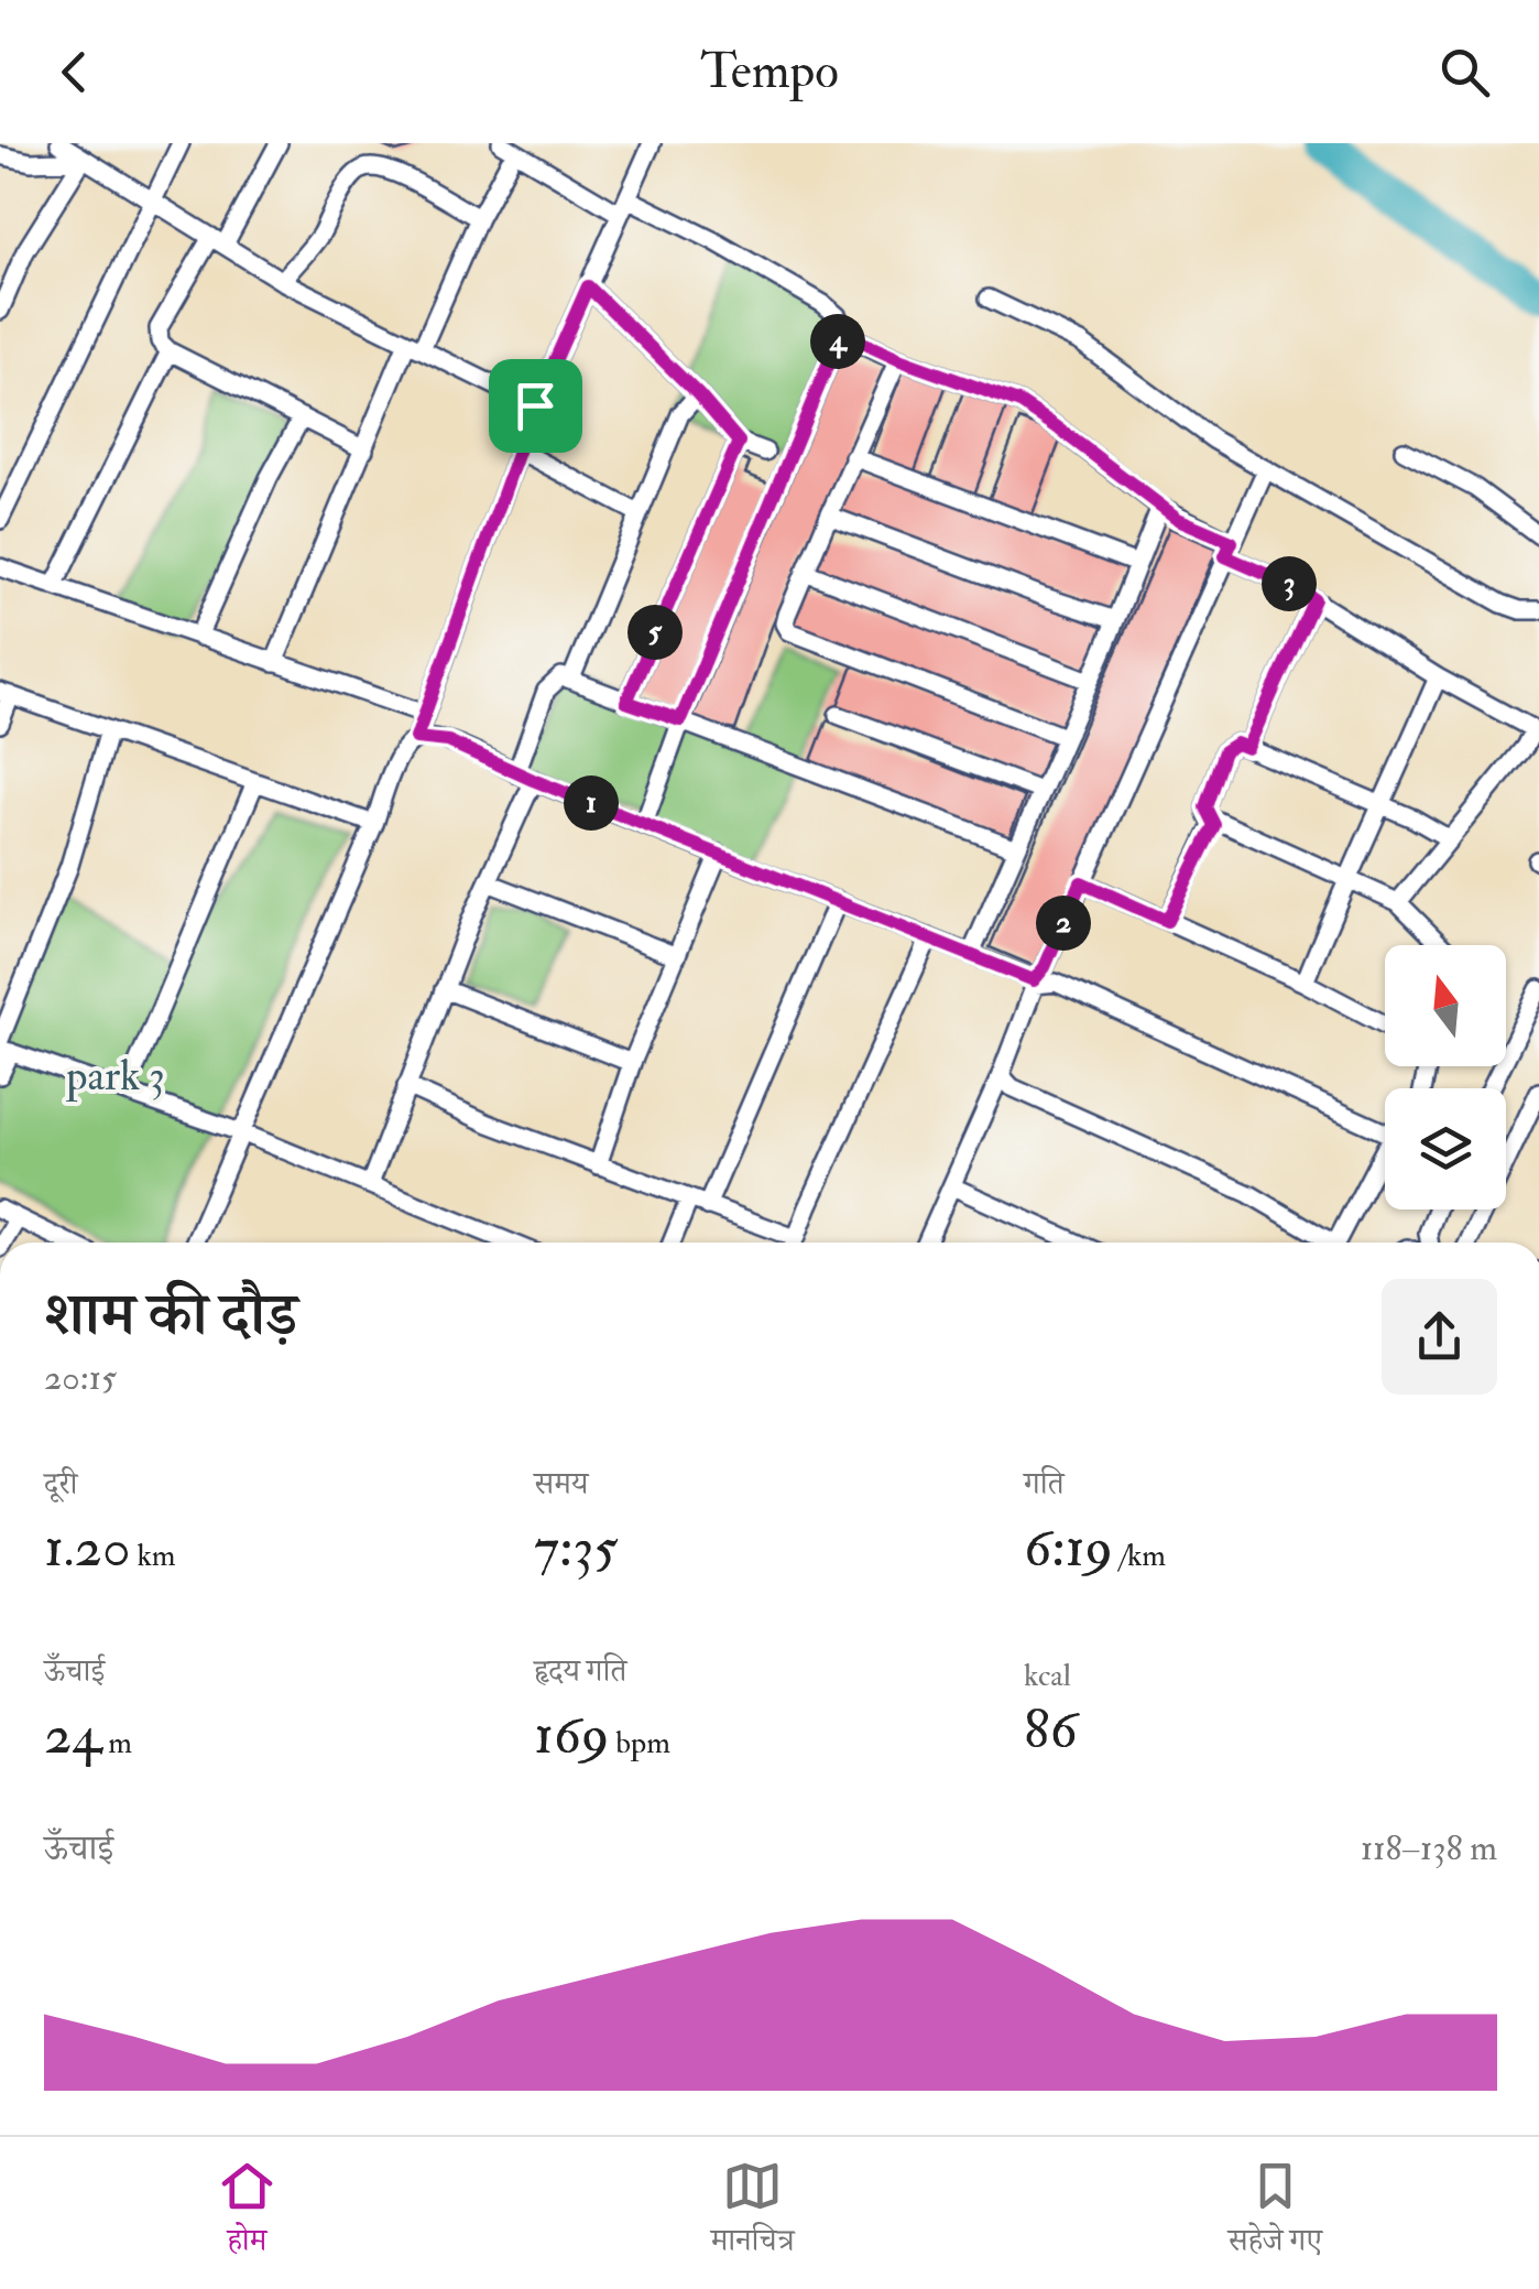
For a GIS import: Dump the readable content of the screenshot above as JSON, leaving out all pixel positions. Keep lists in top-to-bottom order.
{
  "parks": ["park 3"],
  "north": "top",
  "page": {
    "header": "Tempo",
    "pins": [
      "4",
      "3",
      "5",
      "1",
      "2"
    ],
    "heading": ["शाम की दौड़", "20:15"],
    "stats": [
      ["दूरी", "1.20 km"],
      ["समय", "7:35"],
      ["गति", "6:19 /km"],
      ["ऊँचाई", "24 m"],
      ["हृदय गति", "169 bpm"],
      ["kcal", "86"]
    ],
    "chart": ["ऊँचाई", "118–138 m"],
    "tabs": ["होम", "मानचित्र", "सहेजे गए"]
  }
}
